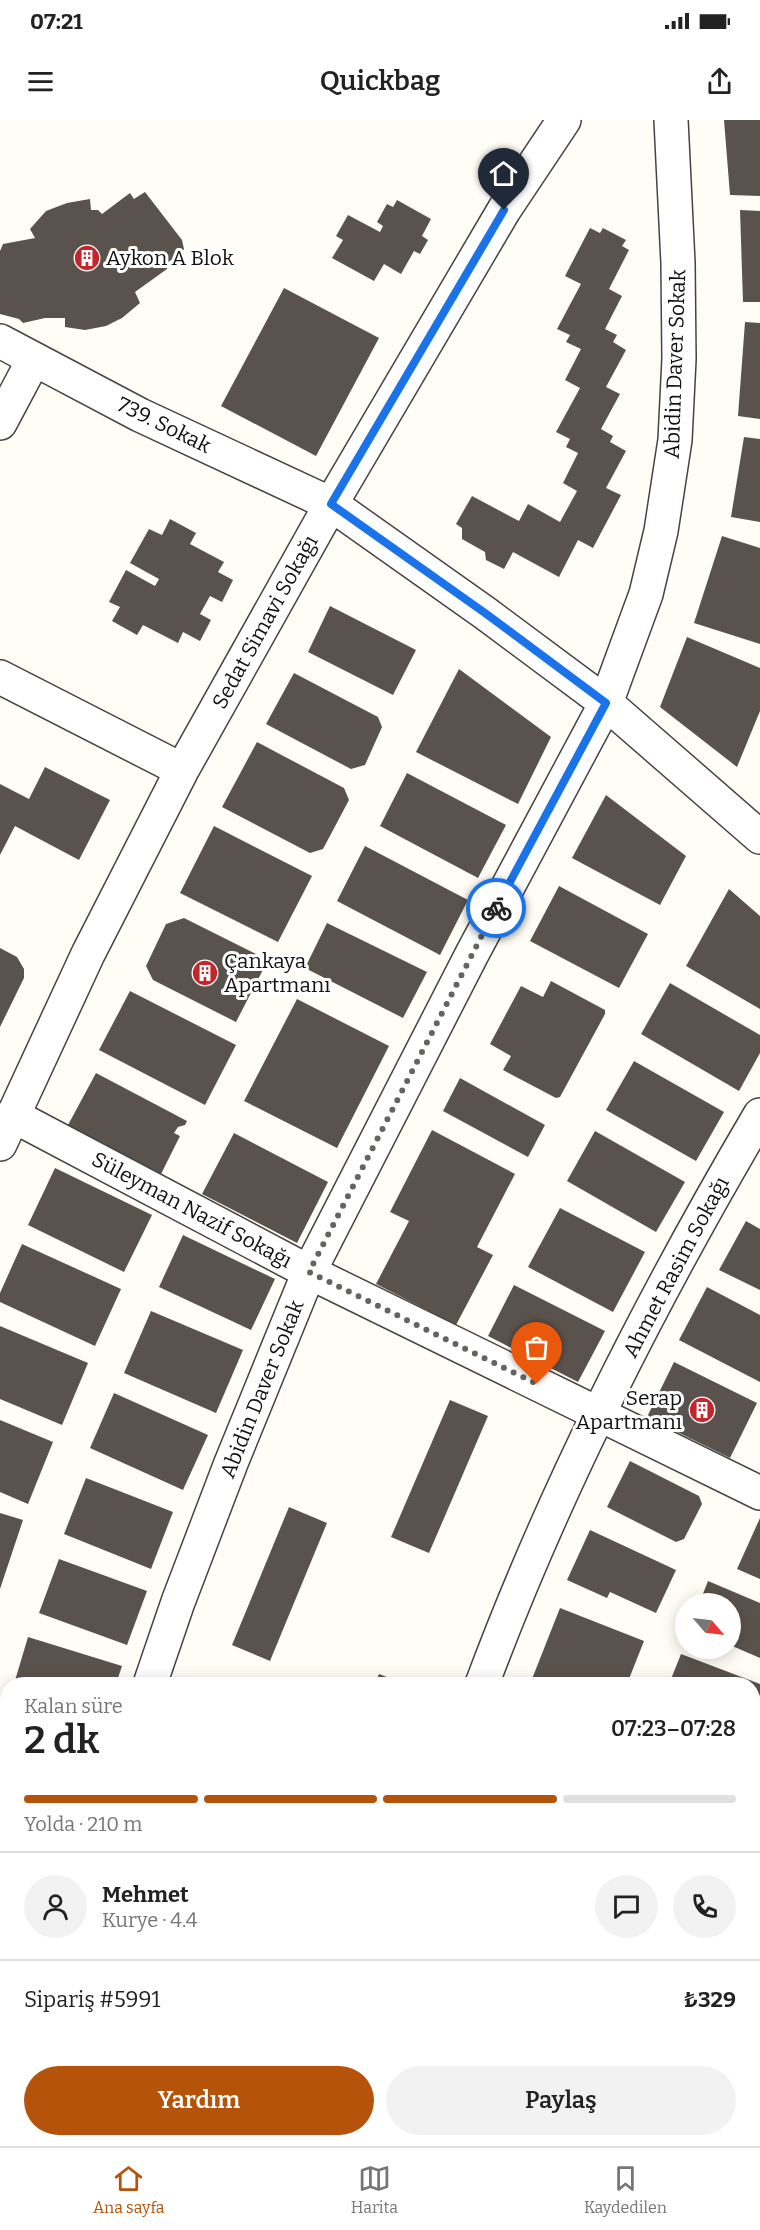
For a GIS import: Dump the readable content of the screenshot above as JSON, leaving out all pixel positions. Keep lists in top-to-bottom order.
{
  "streets": {
    "street": [
      "Abidin Daver Sokak",
      "739. Sokak",
      "Sedat Simavi Sokağı",
      "Süleyman Nazif Sokağı",
      "Ahmet Rasim Sokağı"
    ]
  },
  "crossings": [
    ["Abidin Daver Sokak", "739. Sokak"],
    ["Abidin Daver Sokak", "Süleyman Nazif Sokağı"],
    ["739. Sokak", "Sedat Simavi Sokağı"],
    ["Sedat Simavi Sokağı", "Süleyman Nazif Sokağı"],
    ["Süleyman Nazif Sokağı", "Ahmet Rasim Sokağı"]
  ],
  "places": {
    "building": ["Aykon A Blok", "Çankaya Apartmanı", "Serap Apartmanı"]
  },
  "north": "bottom right",
  "page": {
    "status": "07:21",
    "header": "Quickbag",
    "heading": ["2 dk", "Kalan süre", "07:23–07:28"],
    "panel": [
      "Mehmet",
      "Kurye · 4.4",
      "Sipariş #5991",
      "₺329"
    ],
    "bar": "Yolda · 210 m",
    "buttons": ["Yardım", "Paylaş"],
    "tabs": ["Ana sayfa", "Harita", "Kaydedilen"]
  }
}
